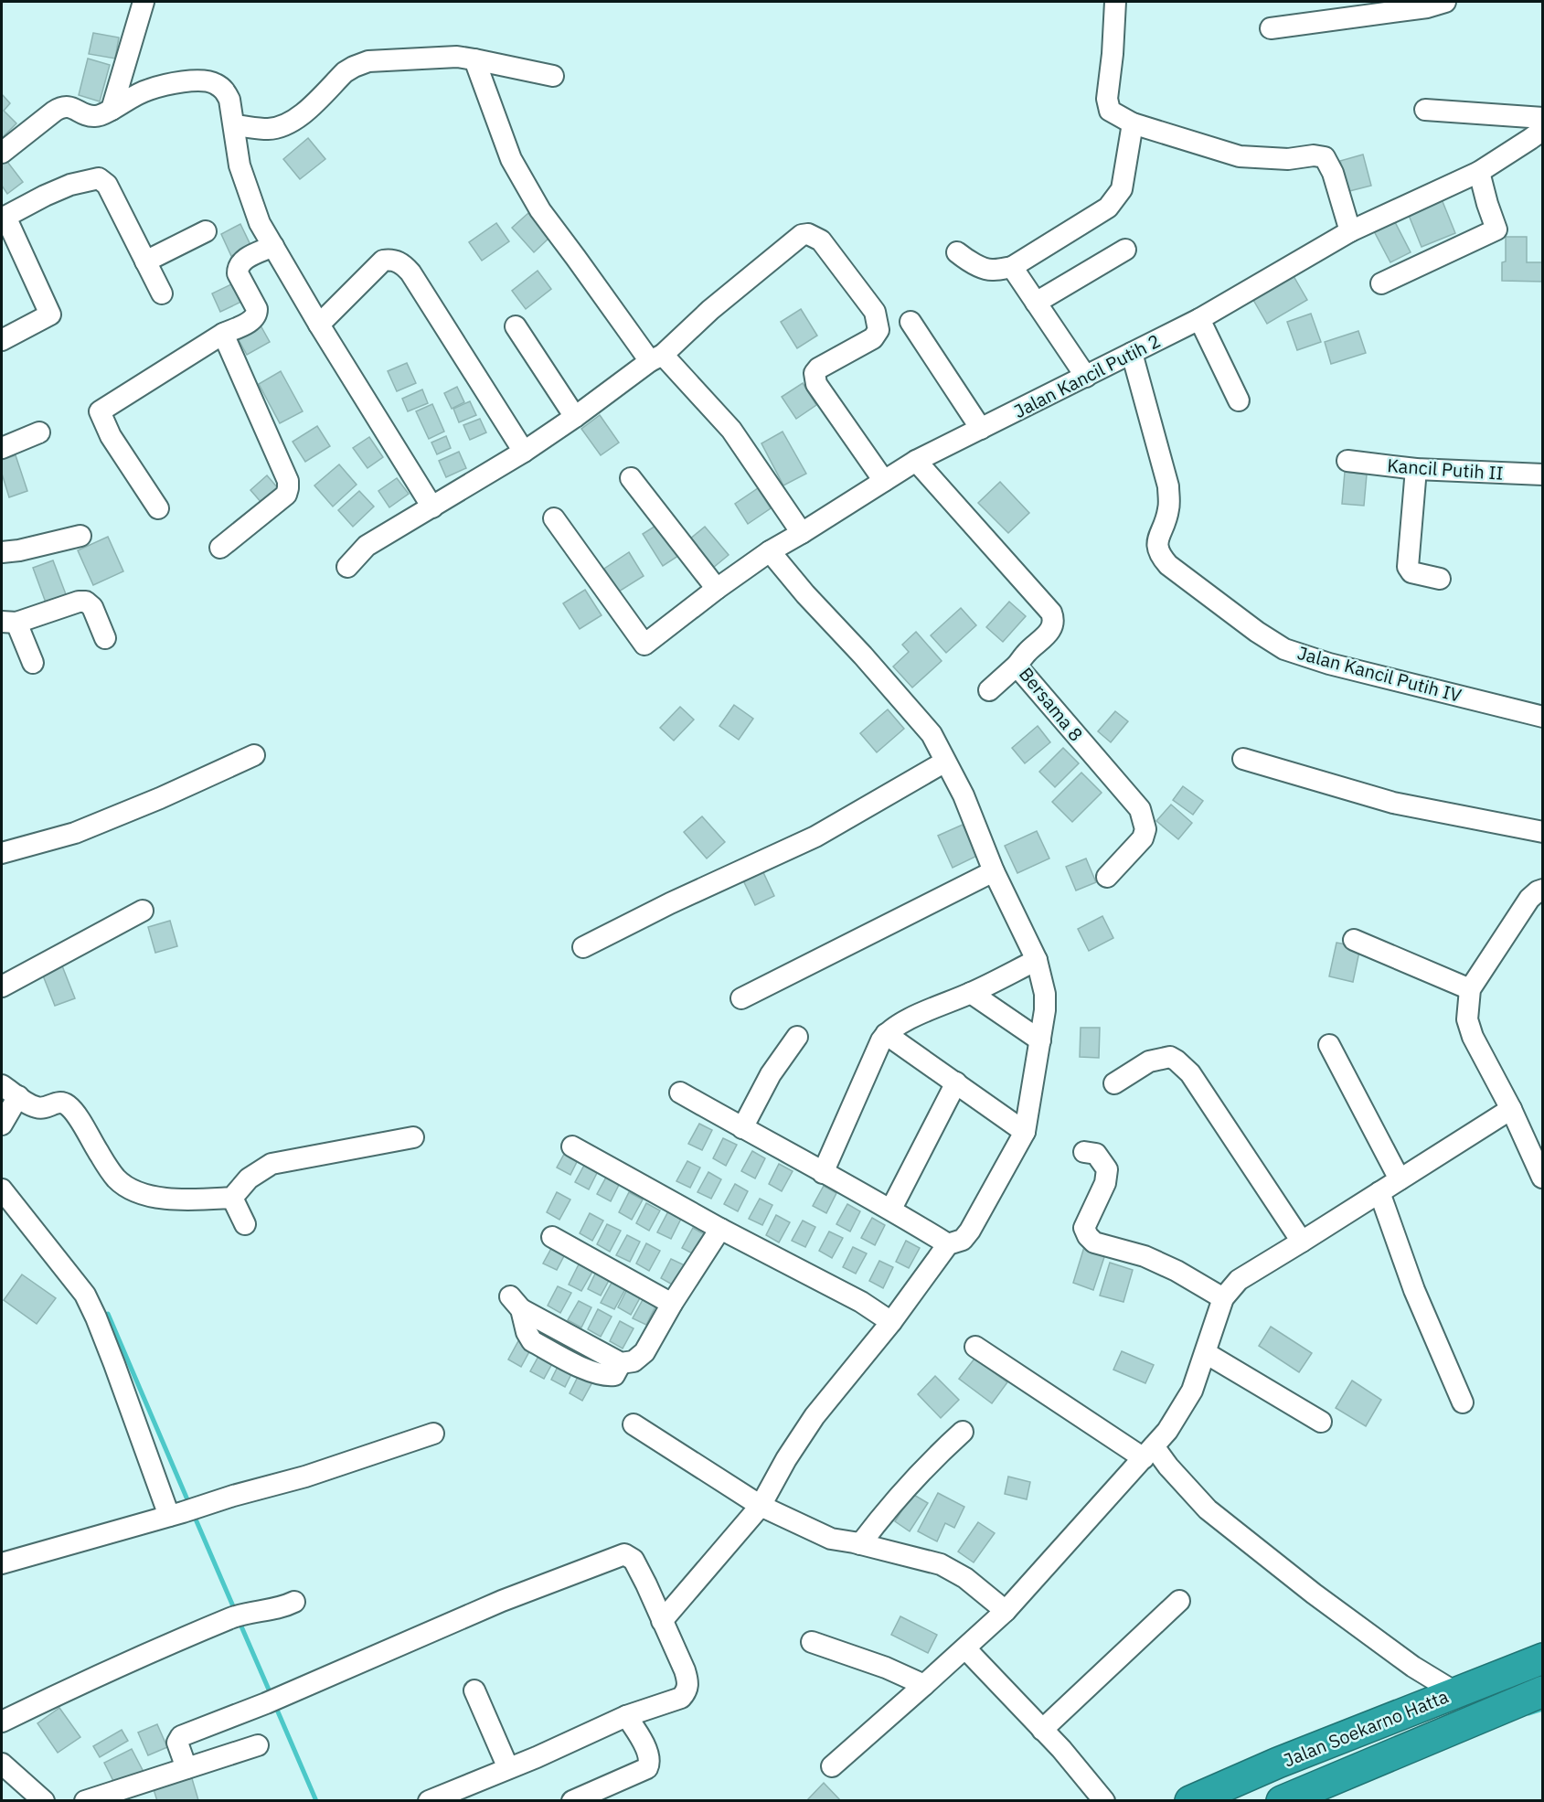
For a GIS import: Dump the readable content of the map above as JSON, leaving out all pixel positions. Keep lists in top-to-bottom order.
{
  "streets": {
    "highway": ["Jalan Soekarno Hatta"],
    "street": [
      "Jalan Kancil Putih 2",
      "Kancil Putih II",
      "Jalan Kancil Putih IV",
      "Bersama 8"
    ]
  },
  "crossings": [
    ["Jalan Kancil Putih 2", "Jalan Kancil Putih IV"],
    ["Jalan Kancil Putih 2", "Bersama 8"]
  ]
}
